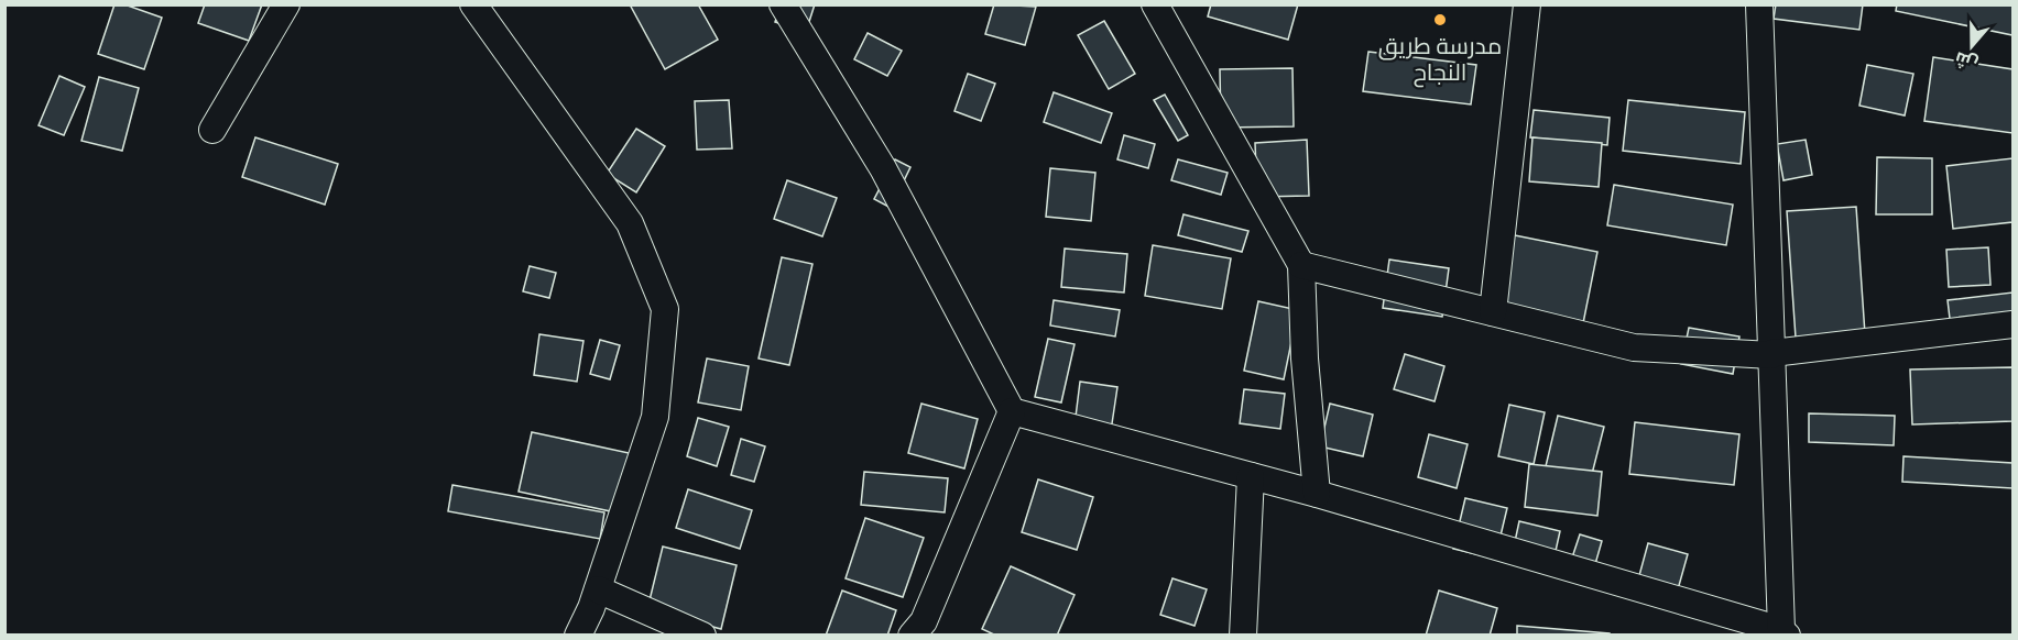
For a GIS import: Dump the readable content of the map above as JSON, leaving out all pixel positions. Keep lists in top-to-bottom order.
{
  "places": ["مدرسة طريق النجاح"],
  "north": "bottom"
}
